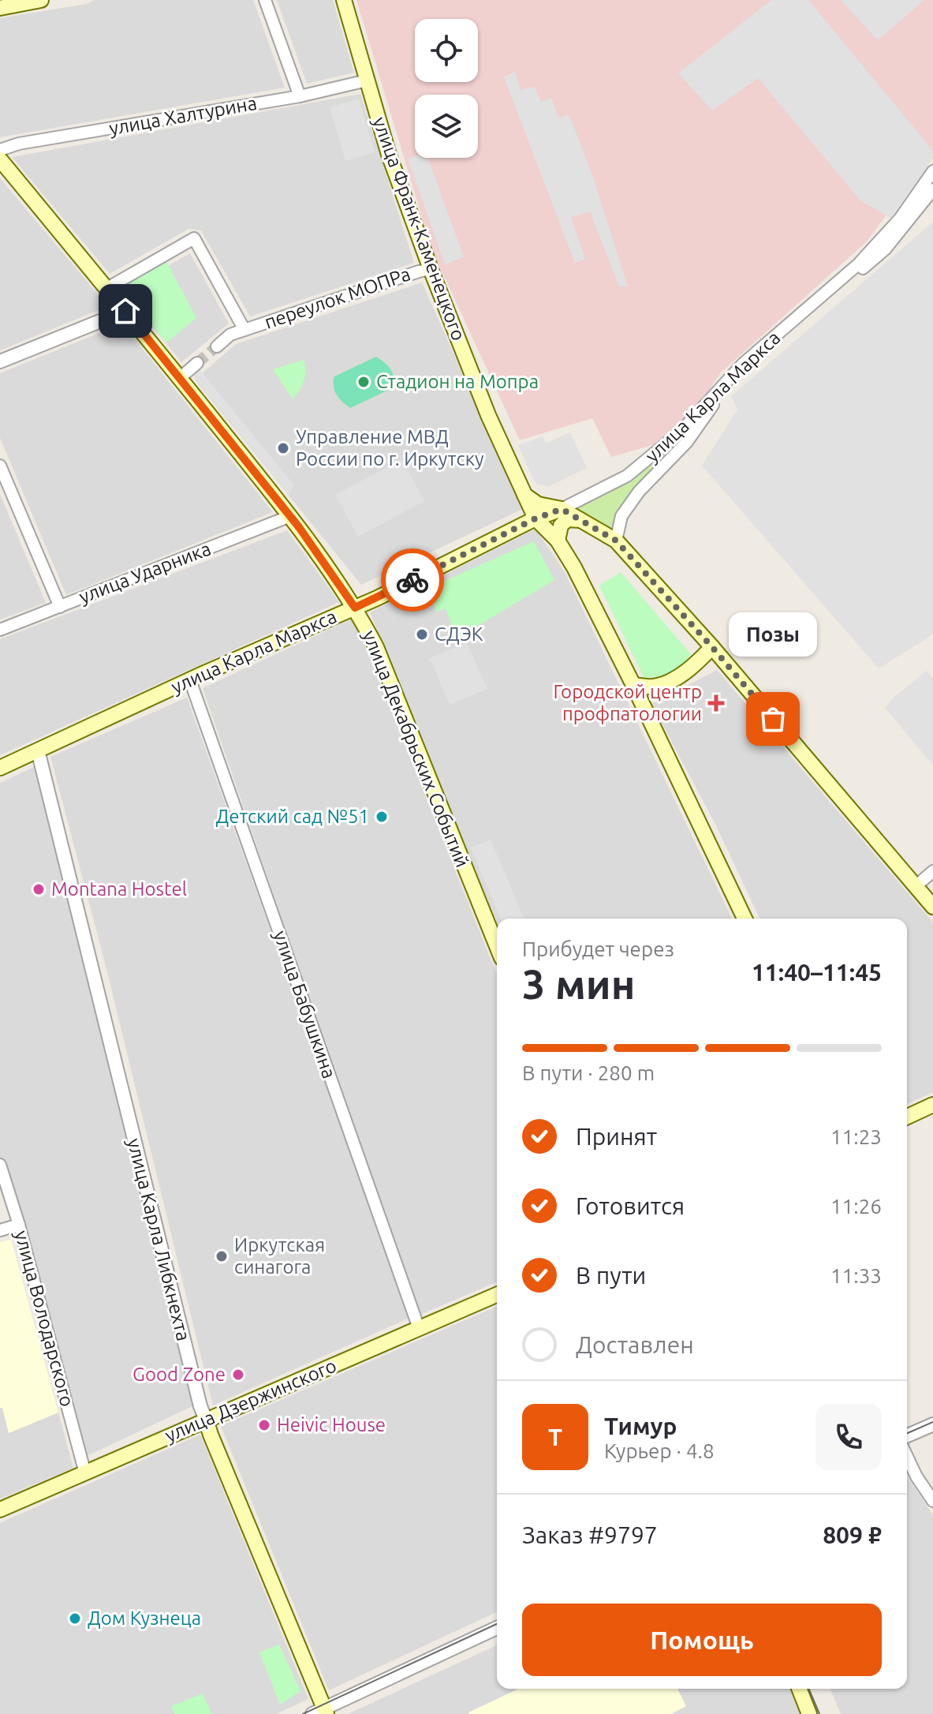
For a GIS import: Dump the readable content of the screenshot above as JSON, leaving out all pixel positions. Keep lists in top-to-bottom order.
{
  "streets": {
    "main road": [
      "улица Франк-Каменецкого",
      "улица Карла Маркса",
      "улица Декабрьских Событий",
      "улица Карла Либкнехта",
      "улица Дзержинского"
    ],
    "street": [
      "улица Халтурина",
      "переулок МОПРа",
      "улица Ударника",
      "улица Бабушкина",
      "улица Володарского"
    ]
  },
  "crossings": [
    ["улица Халтурина", "улица Франк-Каменецкого"],
    ["улица Франк-Каменецкого", "переулок МОПРа"],
    ["улица Франк-Каменецкого", "улица Карла Маркса"],
    ["переулок МОПРа", "улица Декабрьских Событий"],
    ["улица Карла Маркса", "улица Декабрьских Событий"],
    ["улица Карла Маркса", "улица Бабушкина"],
    ["улица Карла Маркса", "улица Карла Либкнехта"],
    ["улица Ударника", "улица Декабрьских Событий"],
    ["улица Бабушкина", "улица Дзержинского"],
    ["улица Карла Либкнехта", "улица Дзержинского"],
    ["улица Володарского", "улица Дзержинского"]
  ],
  "places": {
    "other": [
      "Стадион на Мопра",
      "Управление МВД России по г. Иркутску",
      "СДЭК",
      "Позы",
      "Детский сад №51",
      "Montana Hostel",
      "Иркутская синагога",
      "Good Zone",
      "Heivic House",
      "Дом Кузнеца"
    ],
    "health": ["Городской центр профпатологии"]
  },
  "page": {
    "bubble": "Позы",
    "heading": ["3 мин", "Прибудет через", "11:40–11:45"],
    "panel": [
      "Тимур",
      "Курьер · 4.8",
      "Заказ #9797",
      "809 ₽"
    ],
    "bar": "В пути · 280 m",
    "list": [
      ["Принят", "11:23"],
      ["Готовится", "11:26"],
      ["В пути", "11:33"],
      "Доставлен"
    ],
    "round": "Т",
    "buttons": "Помощь"
  }
}
